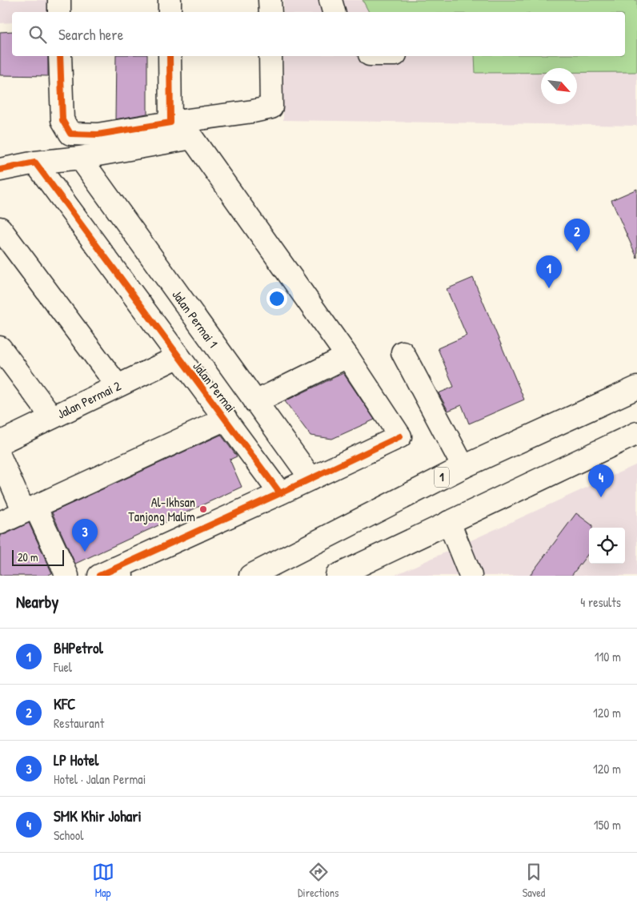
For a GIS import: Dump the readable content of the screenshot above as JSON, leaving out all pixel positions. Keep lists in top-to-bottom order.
{
  "streets": {
    "street": [
      "Jalan Permai 1",
      "Jalan Permai",
      "Jalan Permai 2",
      "1"
    ]
  },
  "crossings": [
    ["Jalan Permai", "Jalan Permai 2"]
  ],
  "places": ["Al-Ikhsan Tanjong Malim"],
  "scale_bar": "20 m",
  "north": "bottom right",
  "page": {
    "search": "Search here",
    "pins": [
      "2",
      "1",
      "4",
      "3"
    ],
    "scale": "20 m",
    "heading": ["Nearby", "4 results"],
    "list": [
      {
        "mark": "1",
        "name": "BHPetrol",
        "note": "Fuel",
        "value": "110 m"
      },
      {
        "mark": "2",
        "name": "KFC",
        "note": "Restaurant",
        "value": "120 m"
      },
      {
        "mark": "3",
        "name": "LP Hotel",
        "note": "Hotel · Jalan Permai",
        "value": "120 m"
      },
      {
        "mark": "4",
        "name": "SMK Khir Johari",
        "note": "School",
        "value": "150 m"
      }
    ],
    "nav": ["Map", "Directions", "Saved"]
  }
}
